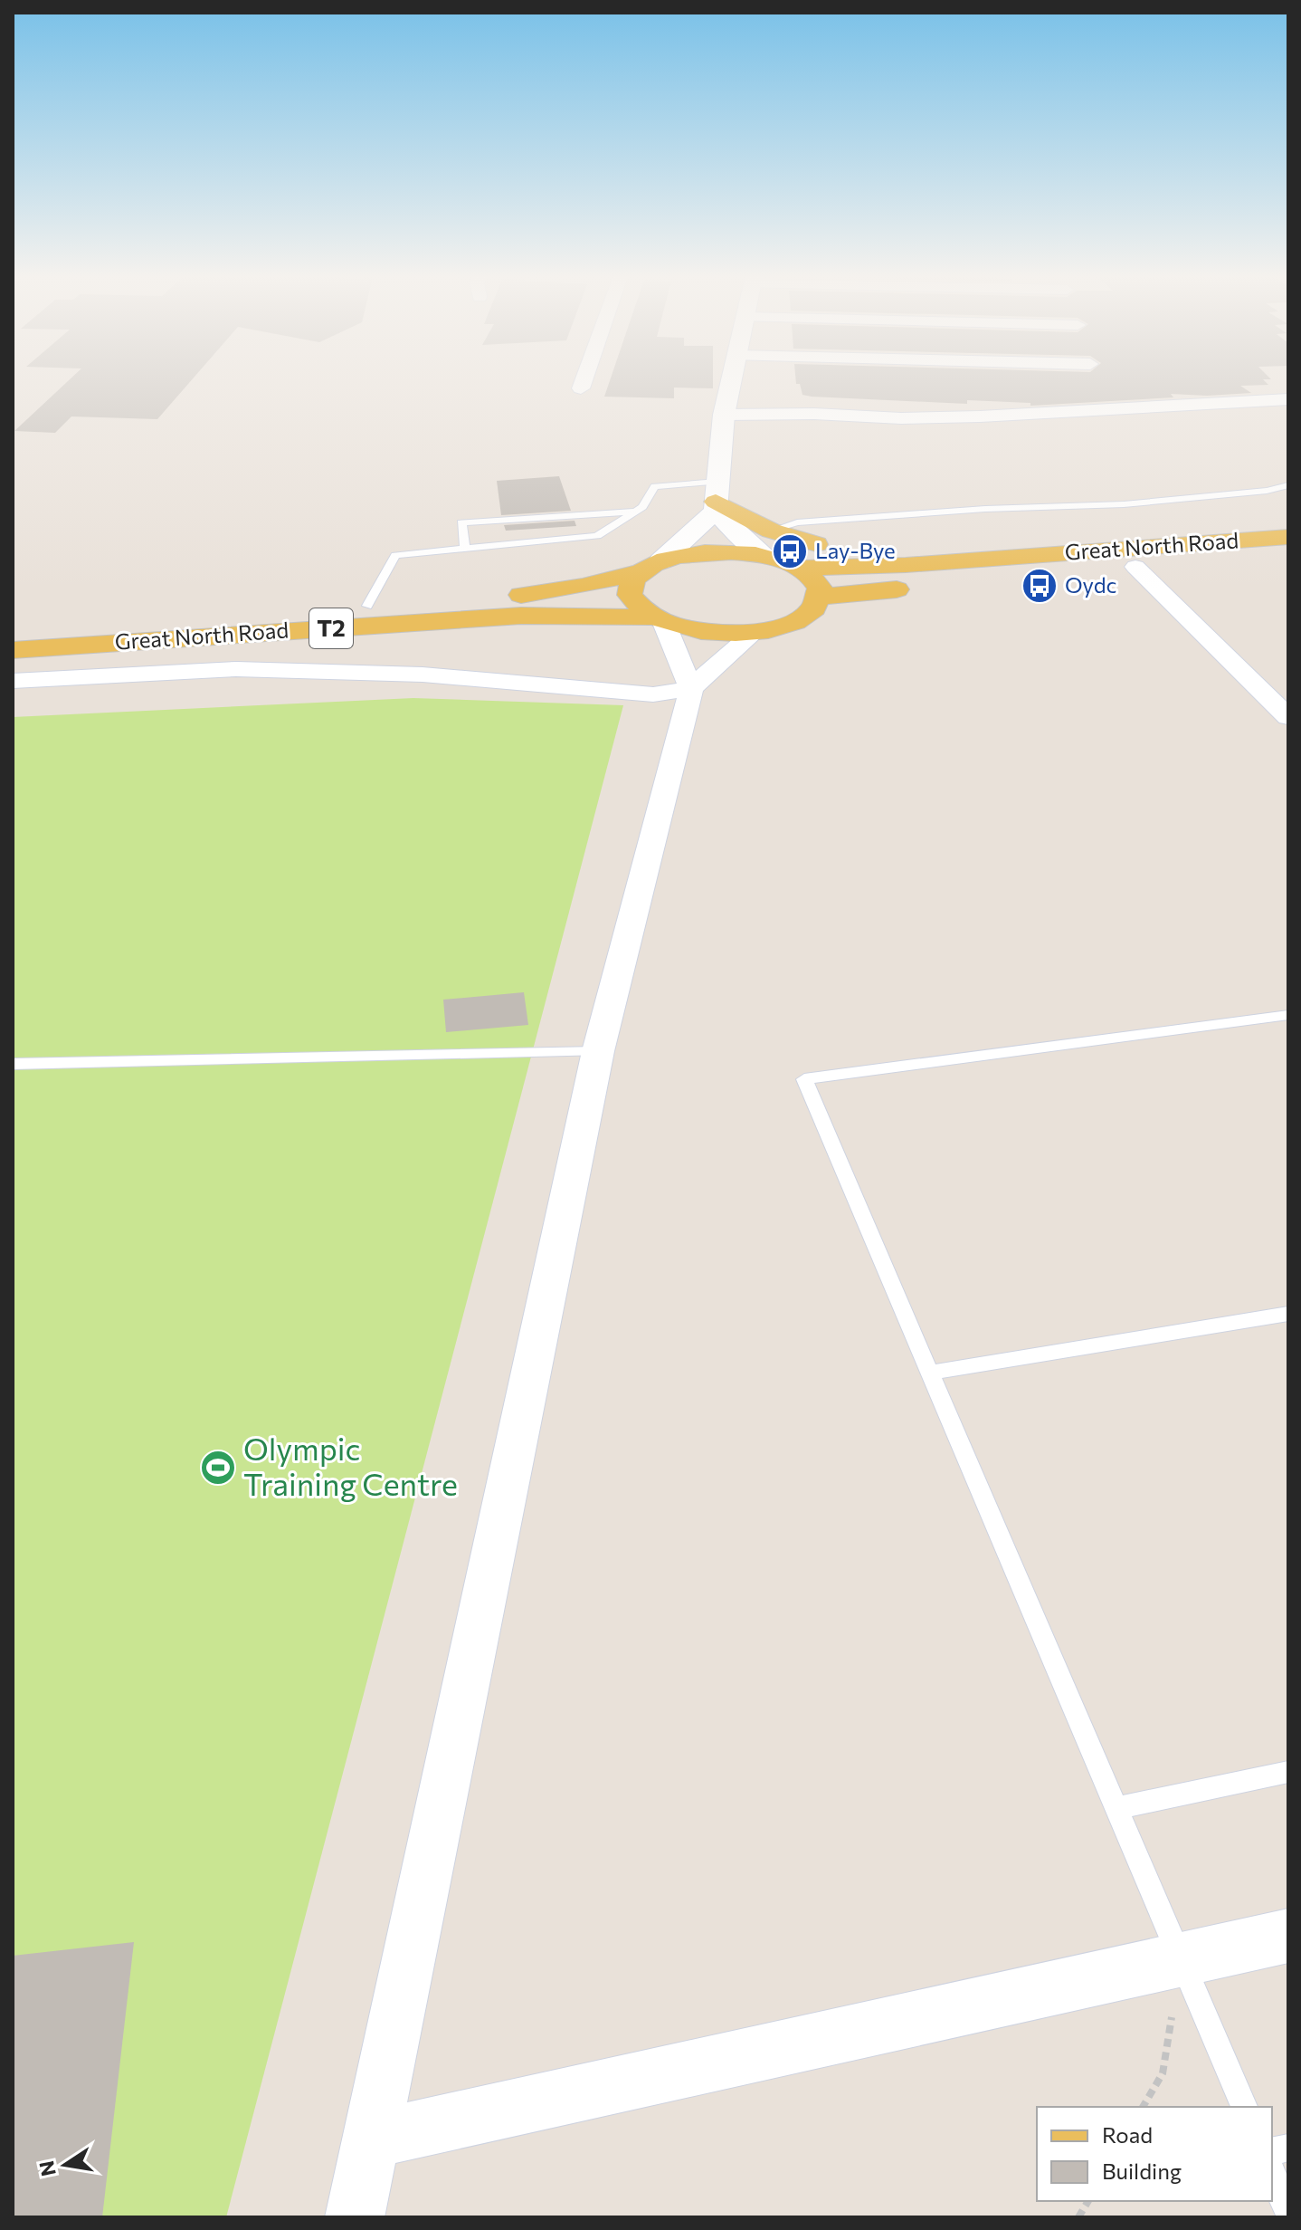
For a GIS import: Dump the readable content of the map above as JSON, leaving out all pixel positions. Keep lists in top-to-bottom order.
{
  "streets": {
    "main road": ["Great North Road", "T2"]
  },
  "crossings": [
    ["Great North Road", "T2"]
  ],
  "places": {
    "bus stop": ["Lay-Bye", "Oydc"],
    "sports": ["Olympic Training Centre"]
  },
  "legend": ["Road", "Building"],
  "north": "left"
}
